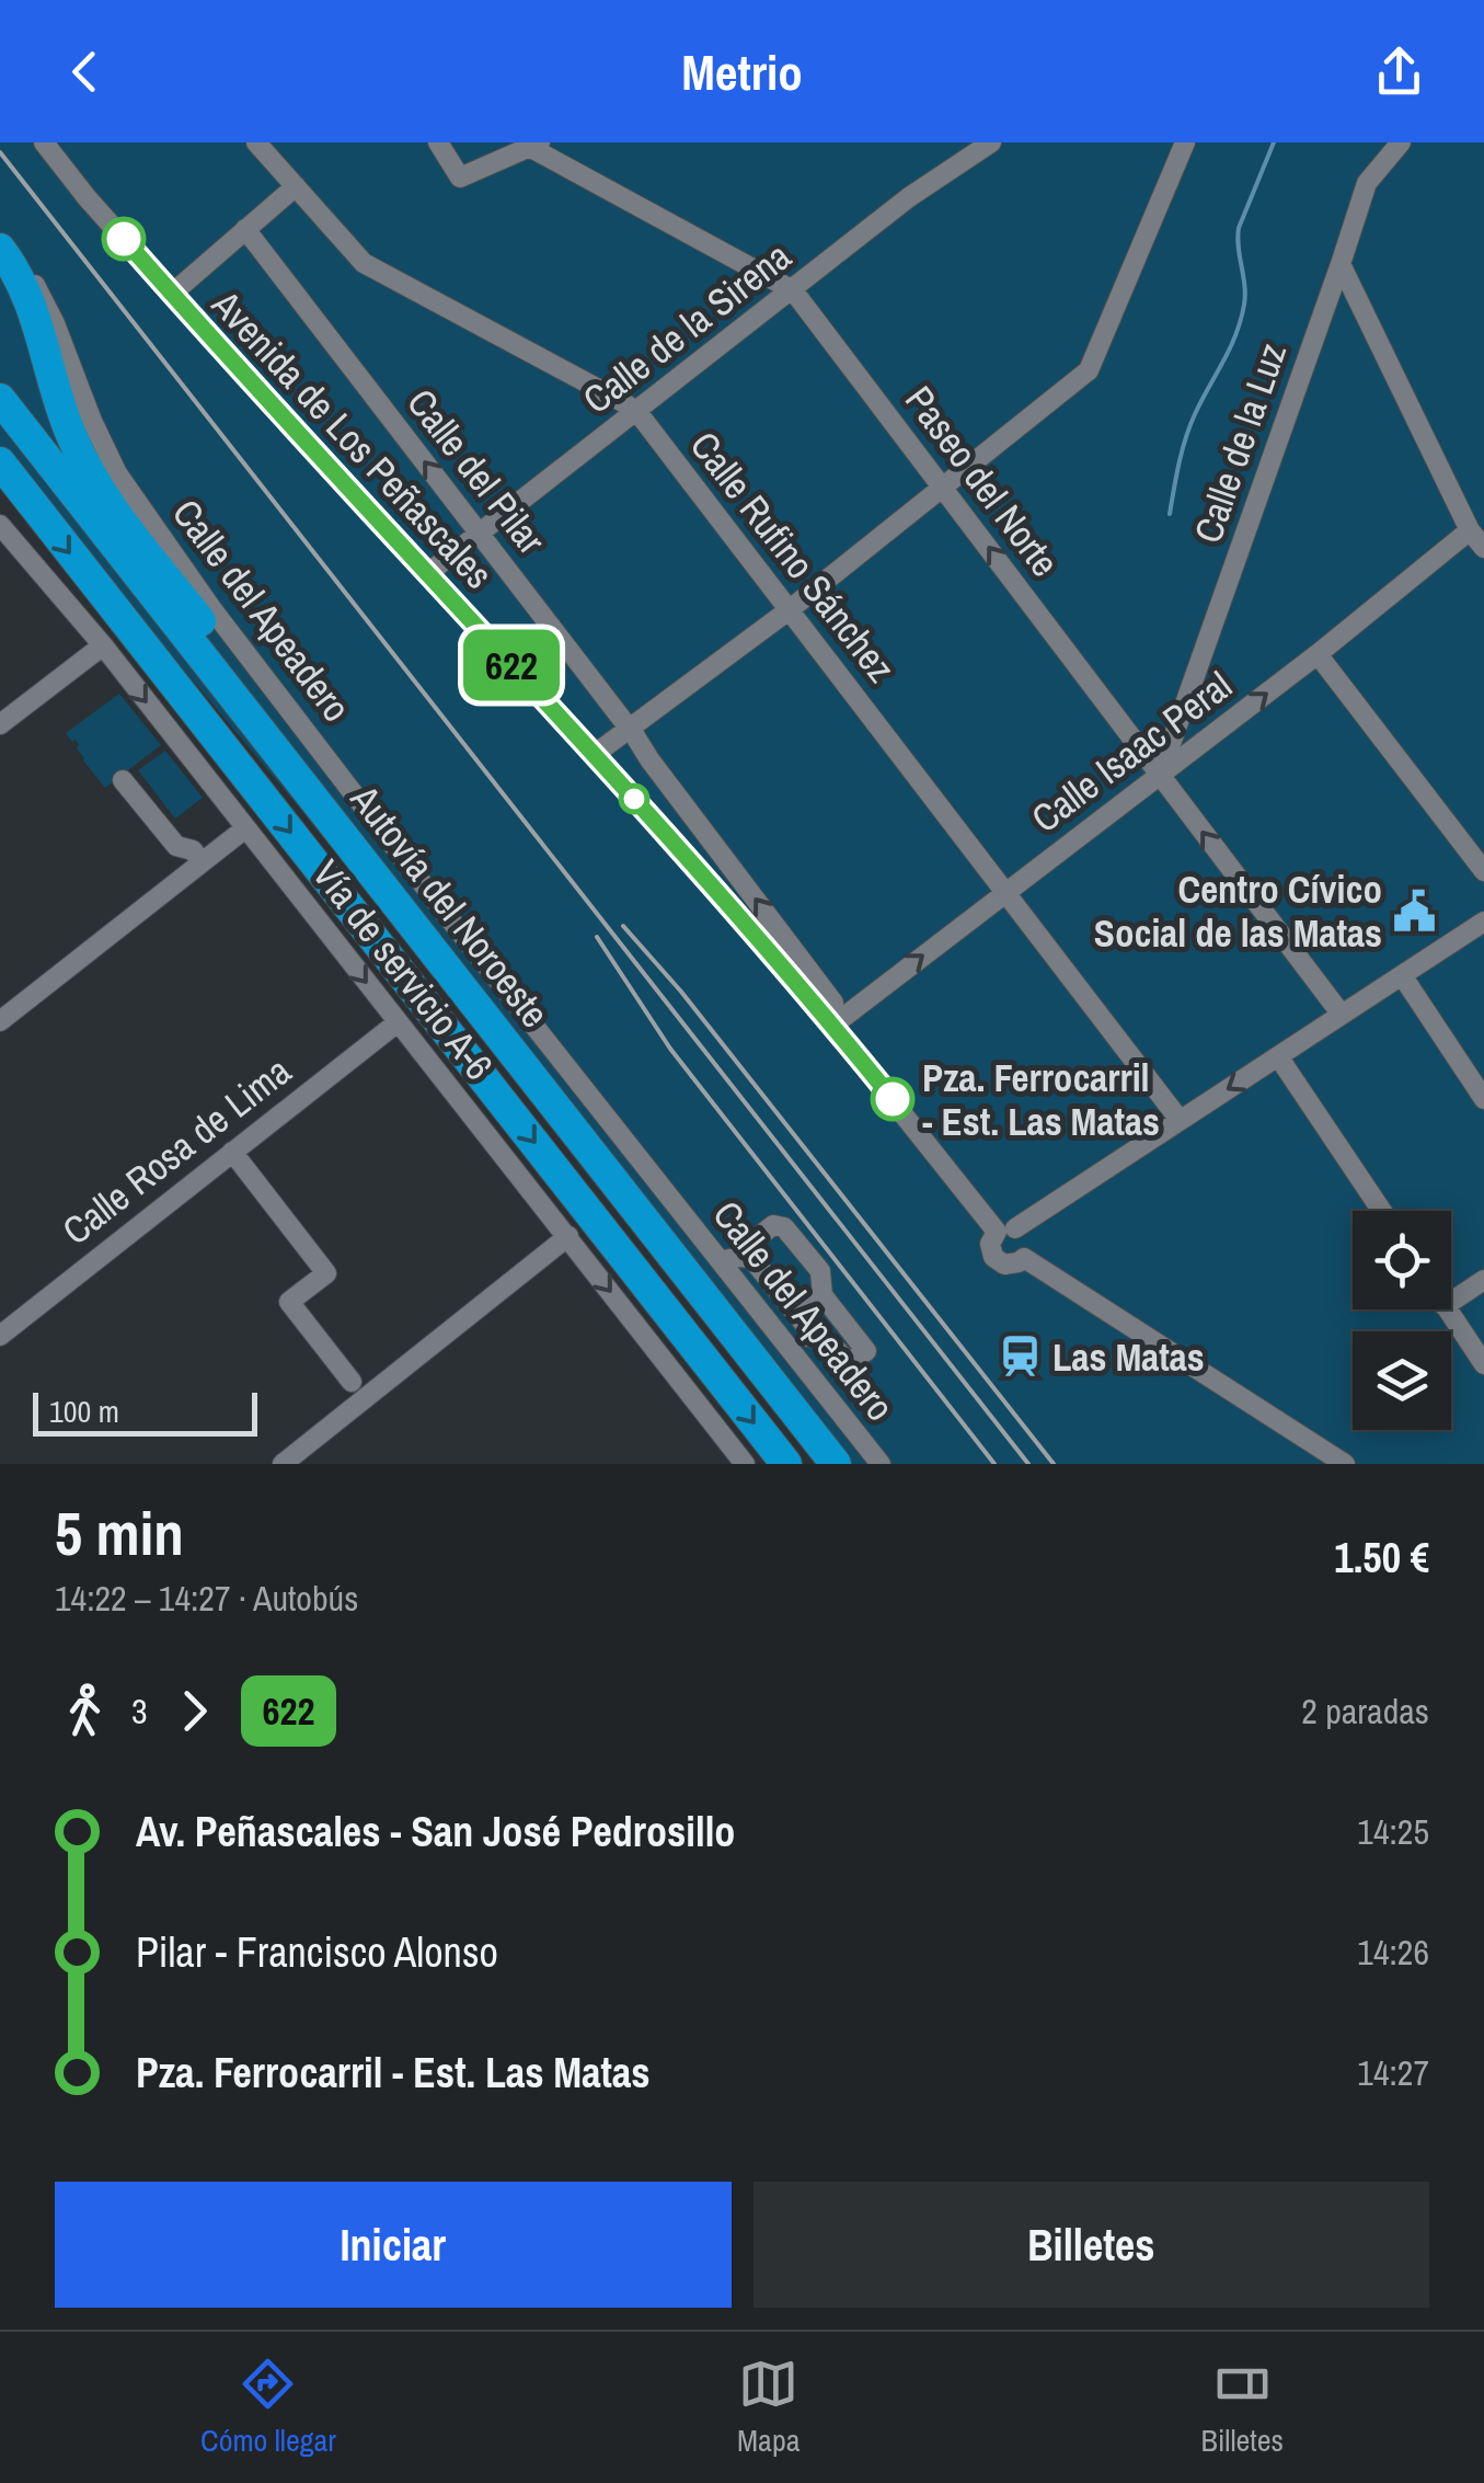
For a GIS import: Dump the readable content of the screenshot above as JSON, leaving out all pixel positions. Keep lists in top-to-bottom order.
{
  "streets": {
    "highway": ["Autovía del Noroeste"],
    "street": [
      "Calle de la Sirena",
      "Avenida de Los Peñascales",
      "Calle de la Luz",
      "Calle del Pilar",
      "Paseo del Norte",
      "Calle Rufino Sánchez",
      "Calle del Apeadero",
      "Calle Isaac Peral",
      "Vía de servicio A-6",
      "Calle Rosa de Lima"
    ]
  },
  "crossings": [
    ["Calle de la Sirena", "Avenida de Los Peñascales"],
    ["Calle de la Sirena", "Calle del Pilar"],
    ["Calle de la Sirena", "Paseo del Norte"],
    ["Calle de la Sirena", "Calle Rufino Sánchez"],
    ["Avenida de Los Peñascales", "Calle del Pilar"],
    ["Avenida de Los Peñascales", "Calle Isaac Peral"],
    ["Calle de la Luz", "Paseo del Norte"],
    ["Calle de la Luz", "Calle Isaac Peral"],
    ["Calle del Pilar", "Calle Isaac Peral"],
    ["Paseo del Norte", "Calle Isaac Peral"],
    ["Calle Rufino Sánchez", "Calle Isaac Peral"],
    ["Vía de servicio A-6", "Calle Rosa de Lima"]
  ],
  "one_way": [
    "Calle del Pilar",
    "Paseo del Norte",
    "Calle Isaac Peral",
    "Vía de servicio A-6"
  ],
  "places": {
    "public building": ["Centro Cívico Social de las Matas"],
    "other": ["Pza. Ferrocarril - Est. Las Matas"],
    "station": ["Las Matas"]
  },
  "lines": ["bus line 622"],
  "scale_bar": "100 m",
  "page": {
    "header": "Metrio",
    "on_map": "622",
    "scale": "100 m",
    "heading": ["5 min", "14:22 – 14:27 · Autobús", "1.50 €"],
    "legs": ["3", "622", "2 paradas"],
    "list": [
      {
        "name": "Av. Peñascales - San José Pedrosillo",
        "value": "14:25"
      },
      {
        "name": "Pilar - Francisco Alonso",
        "value": "14:26"
      },
      {
        "name": "Pza. Ferrocarril - Est. Las Matas",
        "value": "14:27"
      }
    ],
    "buttons": ["Iniciar", "Billetes"],
    "tabs": ["Cómo llegar", "Mapa", "Billetes"]
  }
}
